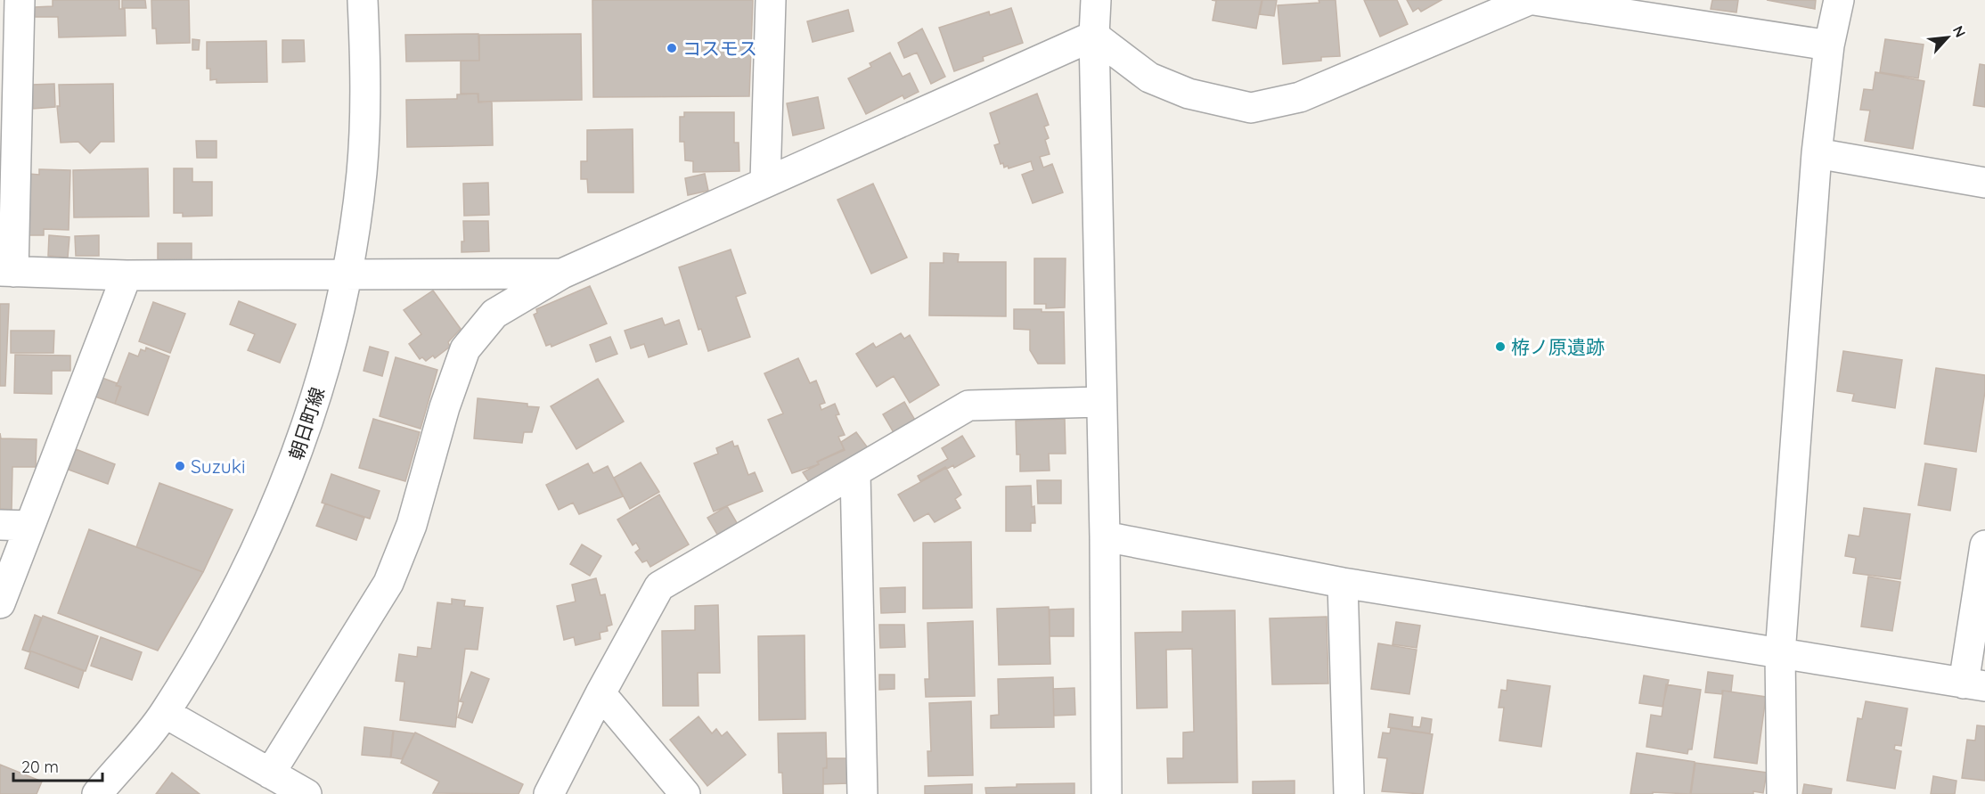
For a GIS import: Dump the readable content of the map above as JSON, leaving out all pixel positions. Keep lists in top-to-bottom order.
{
  "streets": {
    "street": ["朝日町線"]
  },
  "places": ["コスモス", "栫ノ原遺跡", "Suzuki"],
  "scale_bar": "20 m",
  "north": "top right"
}
